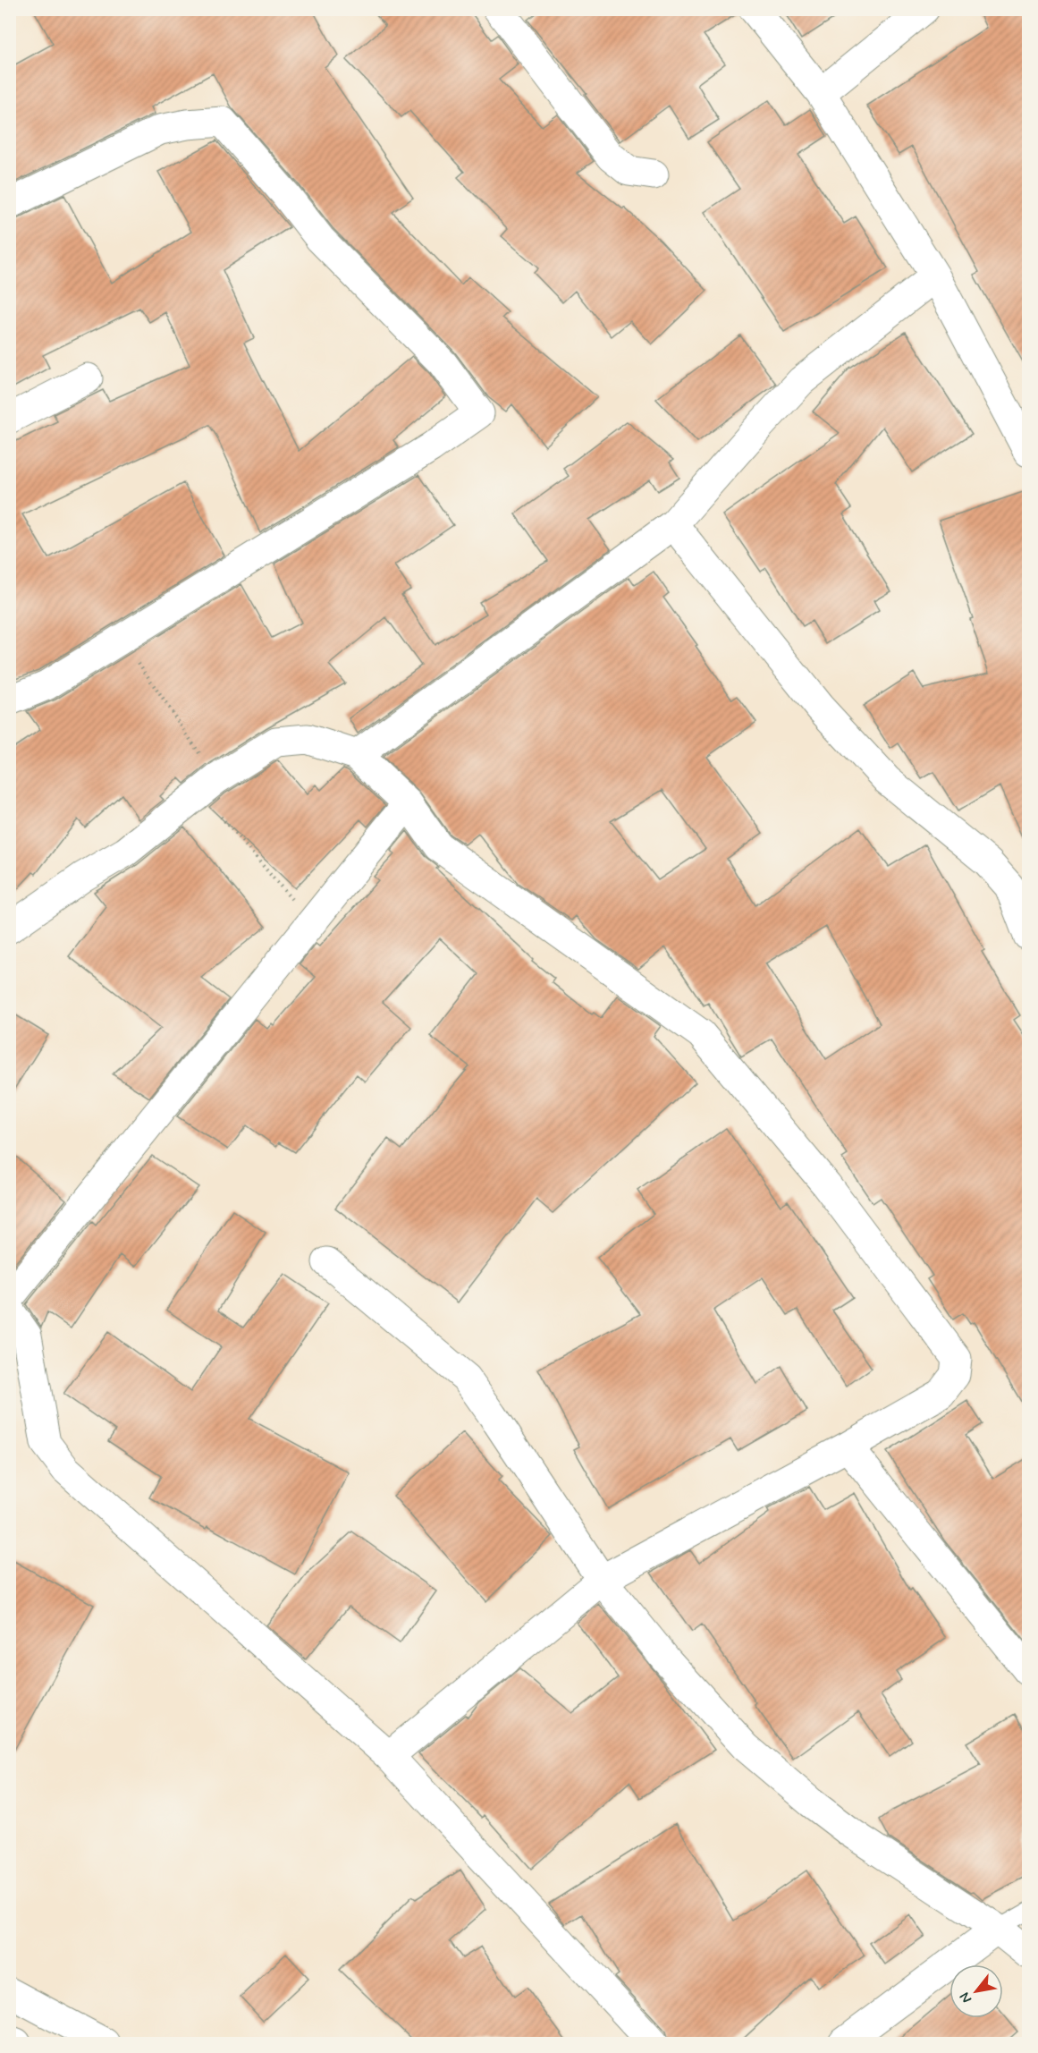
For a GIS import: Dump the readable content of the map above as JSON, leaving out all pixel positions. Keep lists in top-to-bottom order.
{
  "north": "bottom left"
}
